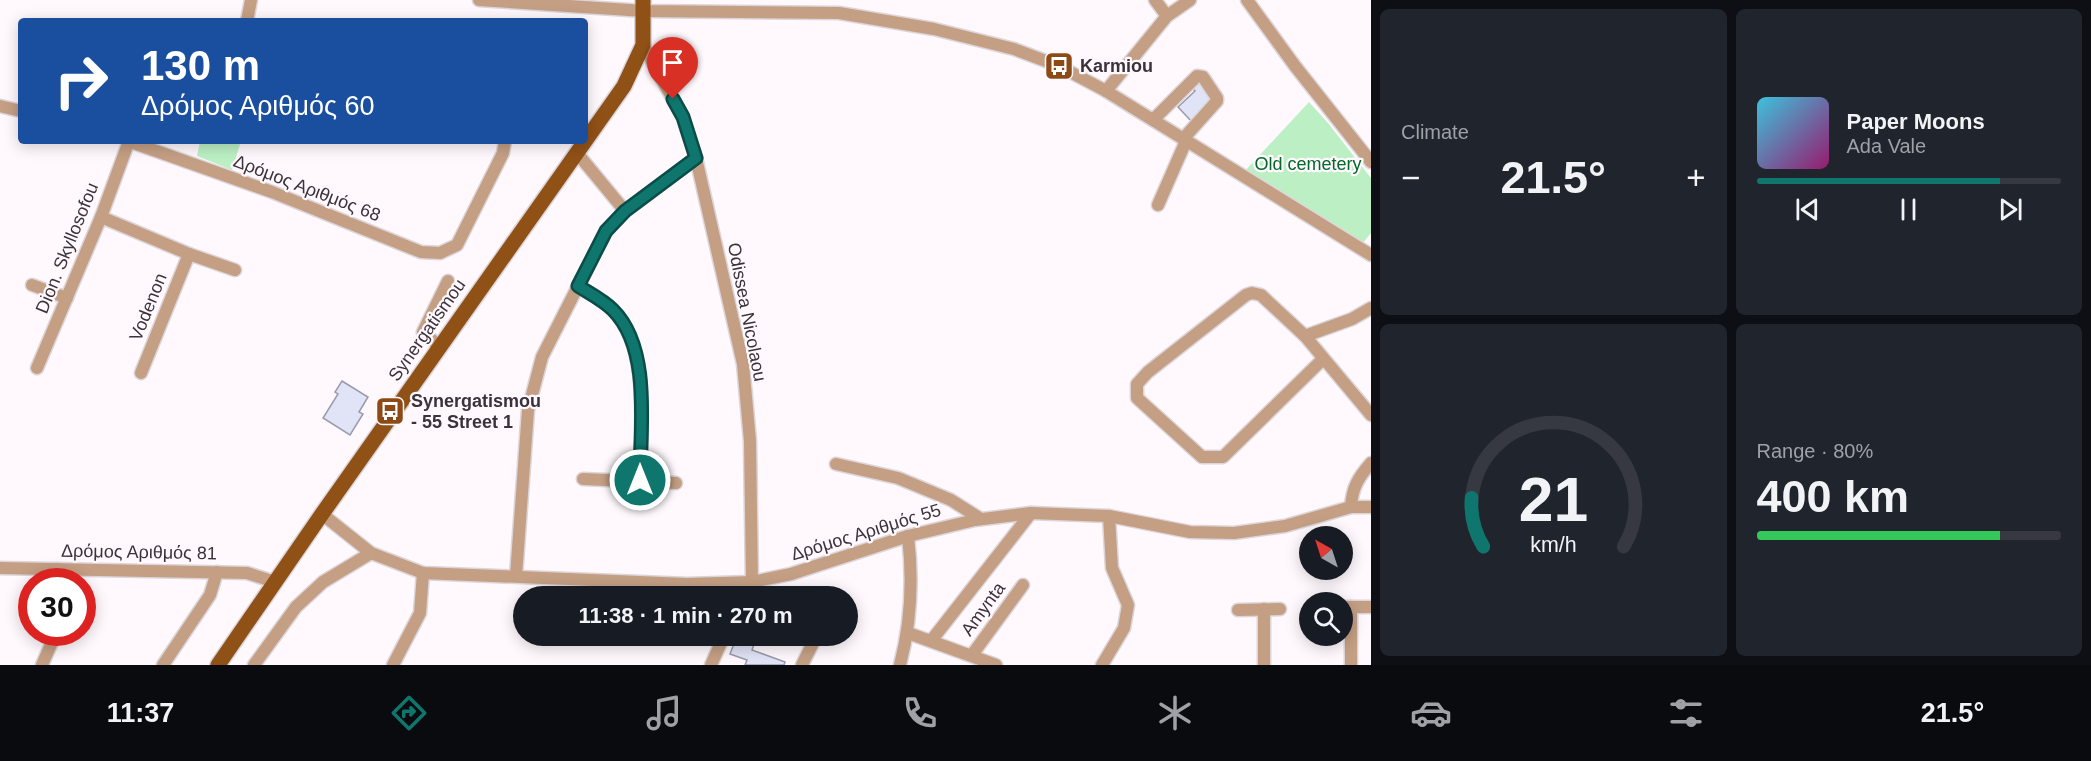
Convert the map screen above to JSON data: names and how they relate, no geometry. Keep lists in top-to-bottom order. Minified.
{"streets":{"main road":["Synergatismou"],"street":["Δρόμος Αριθμός 68","Dion. Skyllosofou","Vodenon","Odissea Nicolaou","Δρόμος Αριθμός 55","Δρόμος Αριθμός 81","Amynta"]},"crossings":[["Odissea Nicolaou","Synergatismou"],["Odissea Nicolaou","Δρόμος Αριθμός 55"],["Synergatismou","Δρόμος Αριθμός 55"],["Synergatismou","Δρόμος Αριθμός 81"]],"parks":["Old cemetery"],"places":{"bus stop":["Karmiou","Synergatismou - 55 Street 1"]},"north":"top left","page":{"tile":["Climate",["Range · 80%","400 km"]],"turn":["130 m","Δρόμος Αριθμός 60"],"song":["Paper Moons","Ada Vale"],"heat":["−","21.5°","+"],"limit":"30","trip":"11:38 · 1 min · 270 m","tabs":["11:37","21.5°"],"gauge":["21","km/h"]}}
